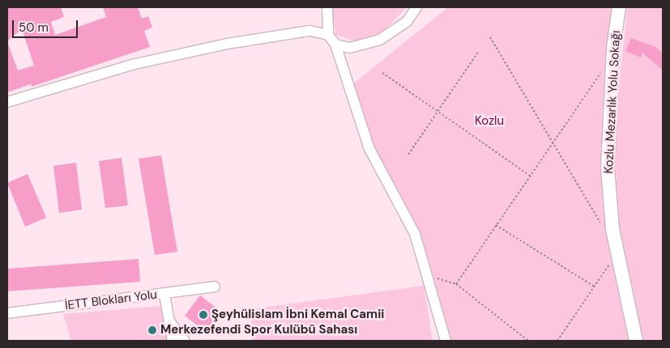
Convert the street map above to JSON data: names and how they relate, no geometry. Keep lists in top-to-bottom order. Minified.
{"streets":{"street":["Kozlu Mezarlık Yolu Sokağı","İETT Blokları Yolu"]},"parks":["Kozlu"],"places":["Şeyhülislam İbni Kemal Camii","Merkezefendi Spor Kulübü Sahası"],"scale_bar":"50 m"}
